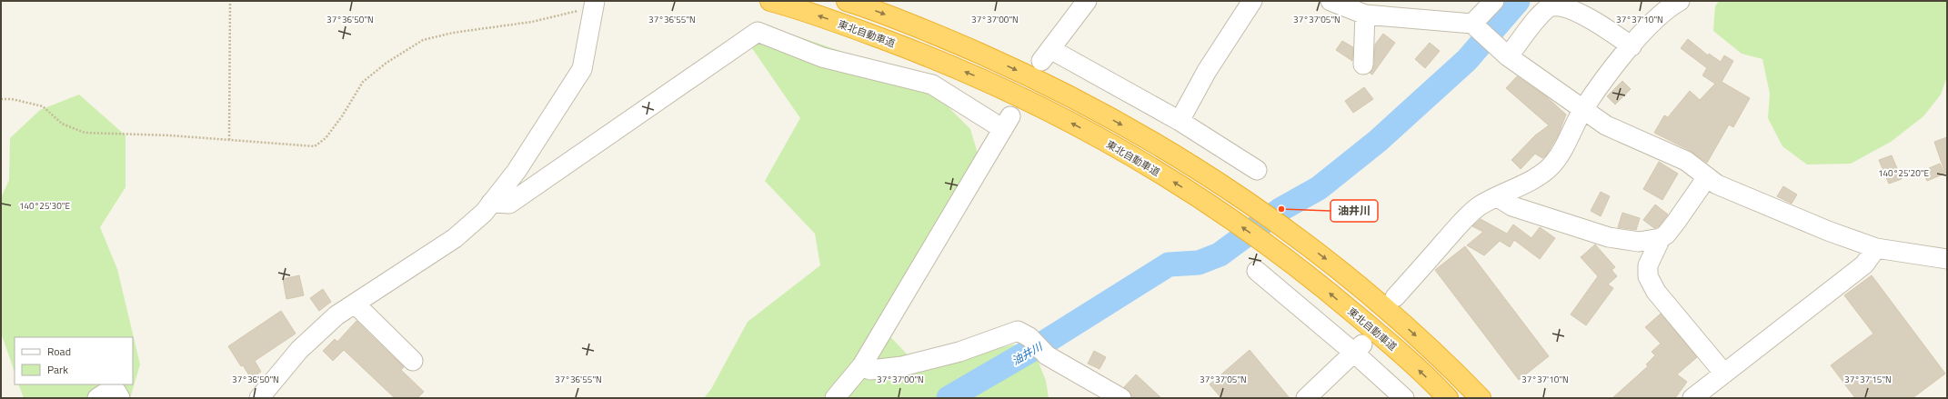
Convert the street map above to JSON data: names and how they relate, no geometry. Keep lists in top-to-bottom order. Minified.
{"streets":{"highway":["東北自動車道"]},"water":["油井川"],"places":["油井川"],"legend":["Road","Park"],"coordinates":["37°36'50\"N","37°36'55\"N","37°37'00\"N","37°37'05\"N","37°37'10\"N","140°25'20\"E","140°25'30\"E","37°37'15\"N"]}
